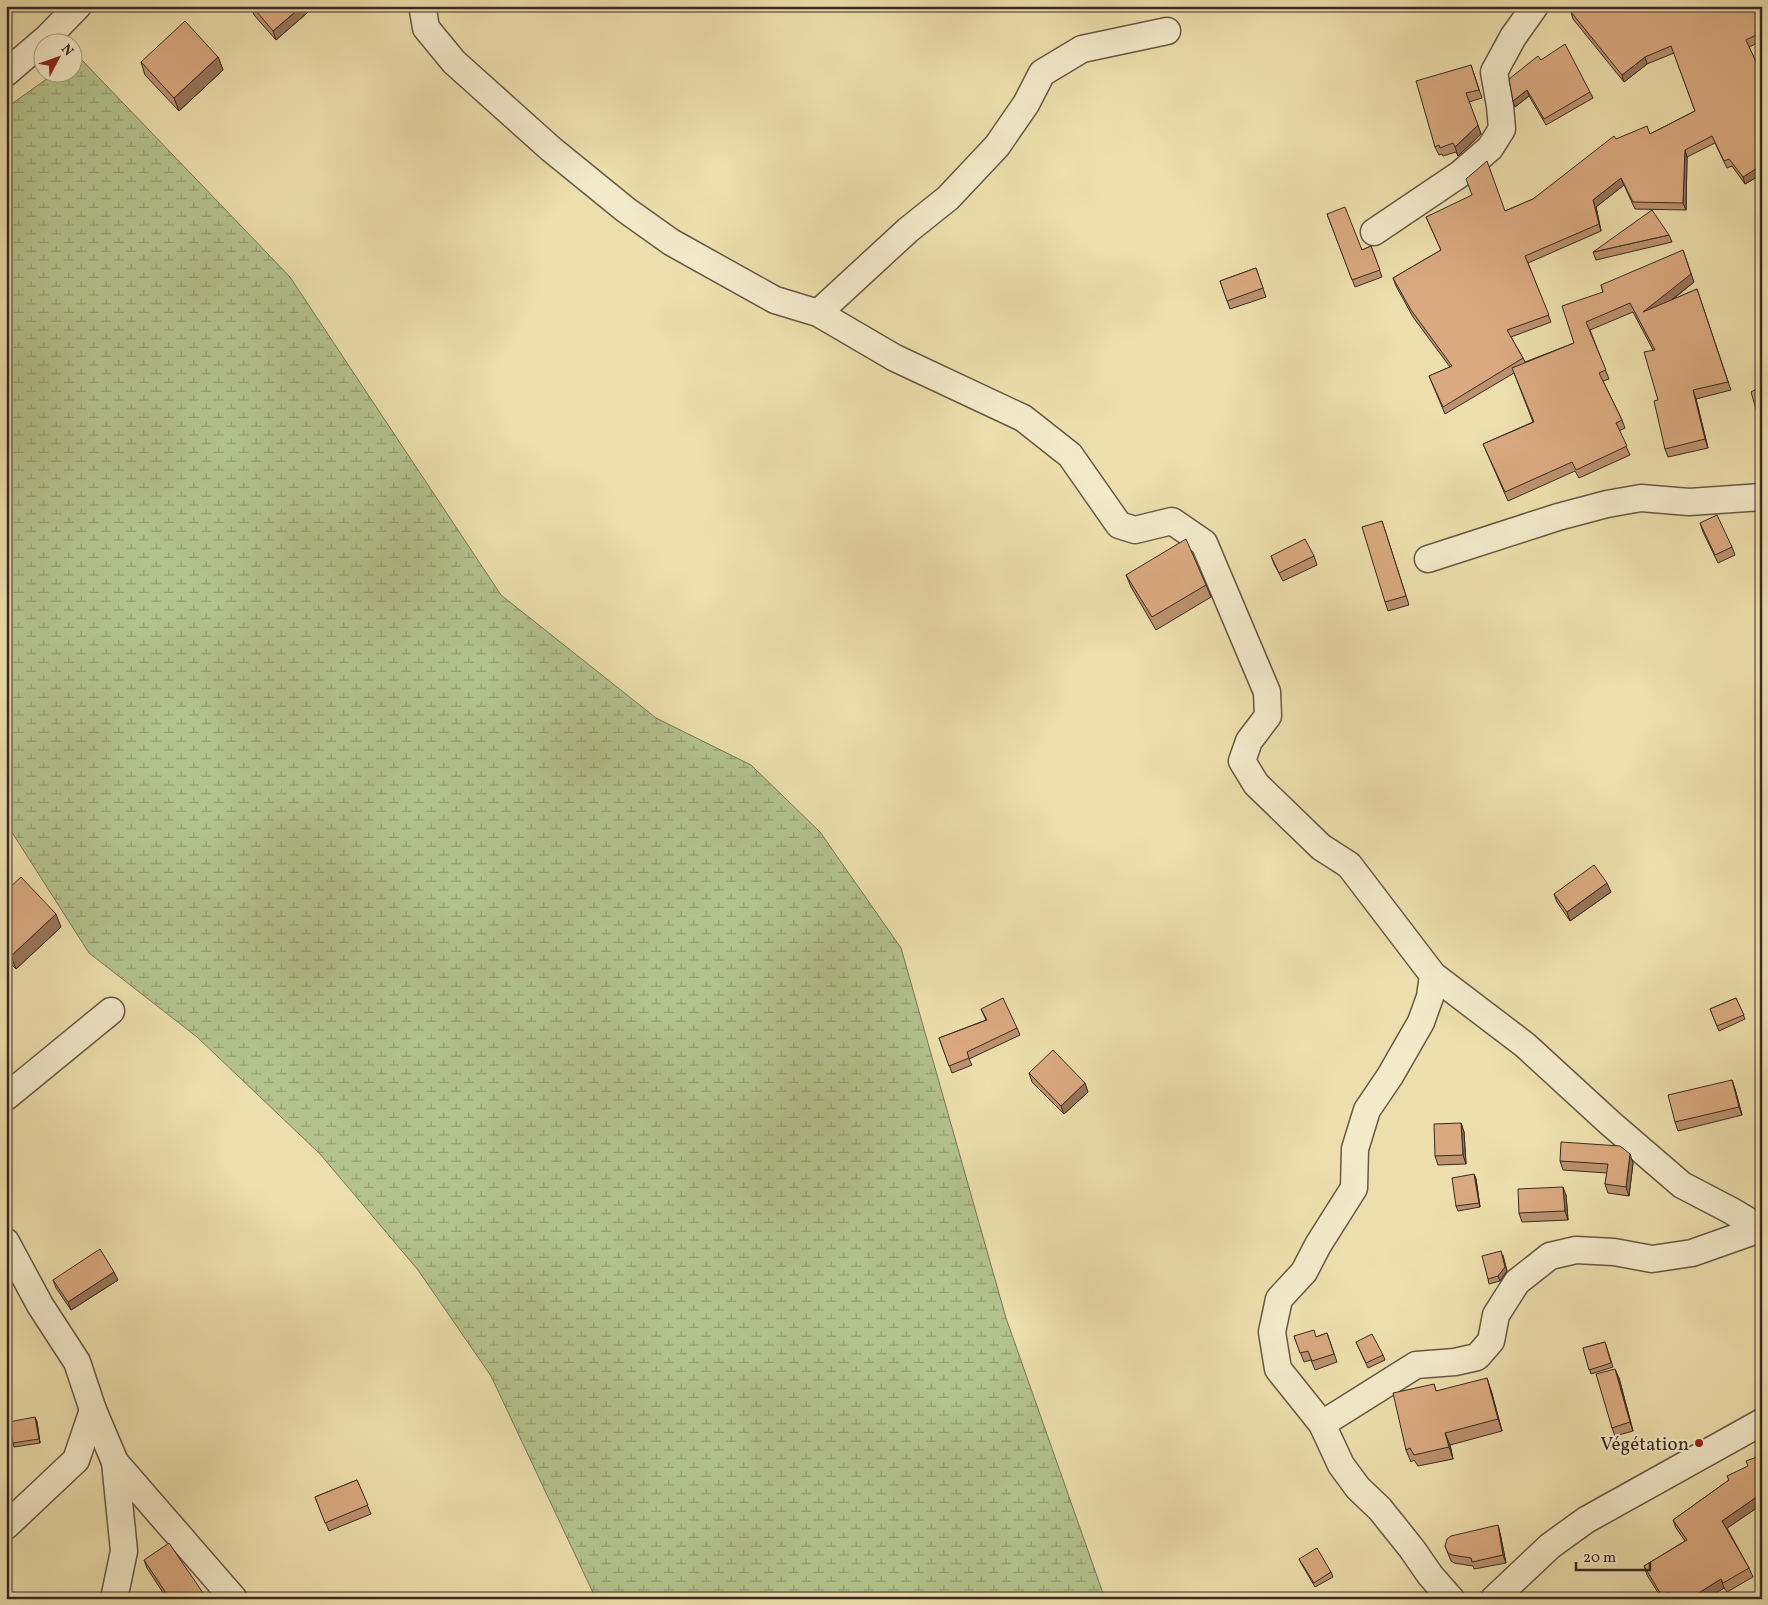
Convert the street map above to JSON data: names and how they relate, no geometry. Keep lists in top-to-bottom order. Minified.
{"places":["Végétation"],"scale_bar":"20 m","north":"top right"}
